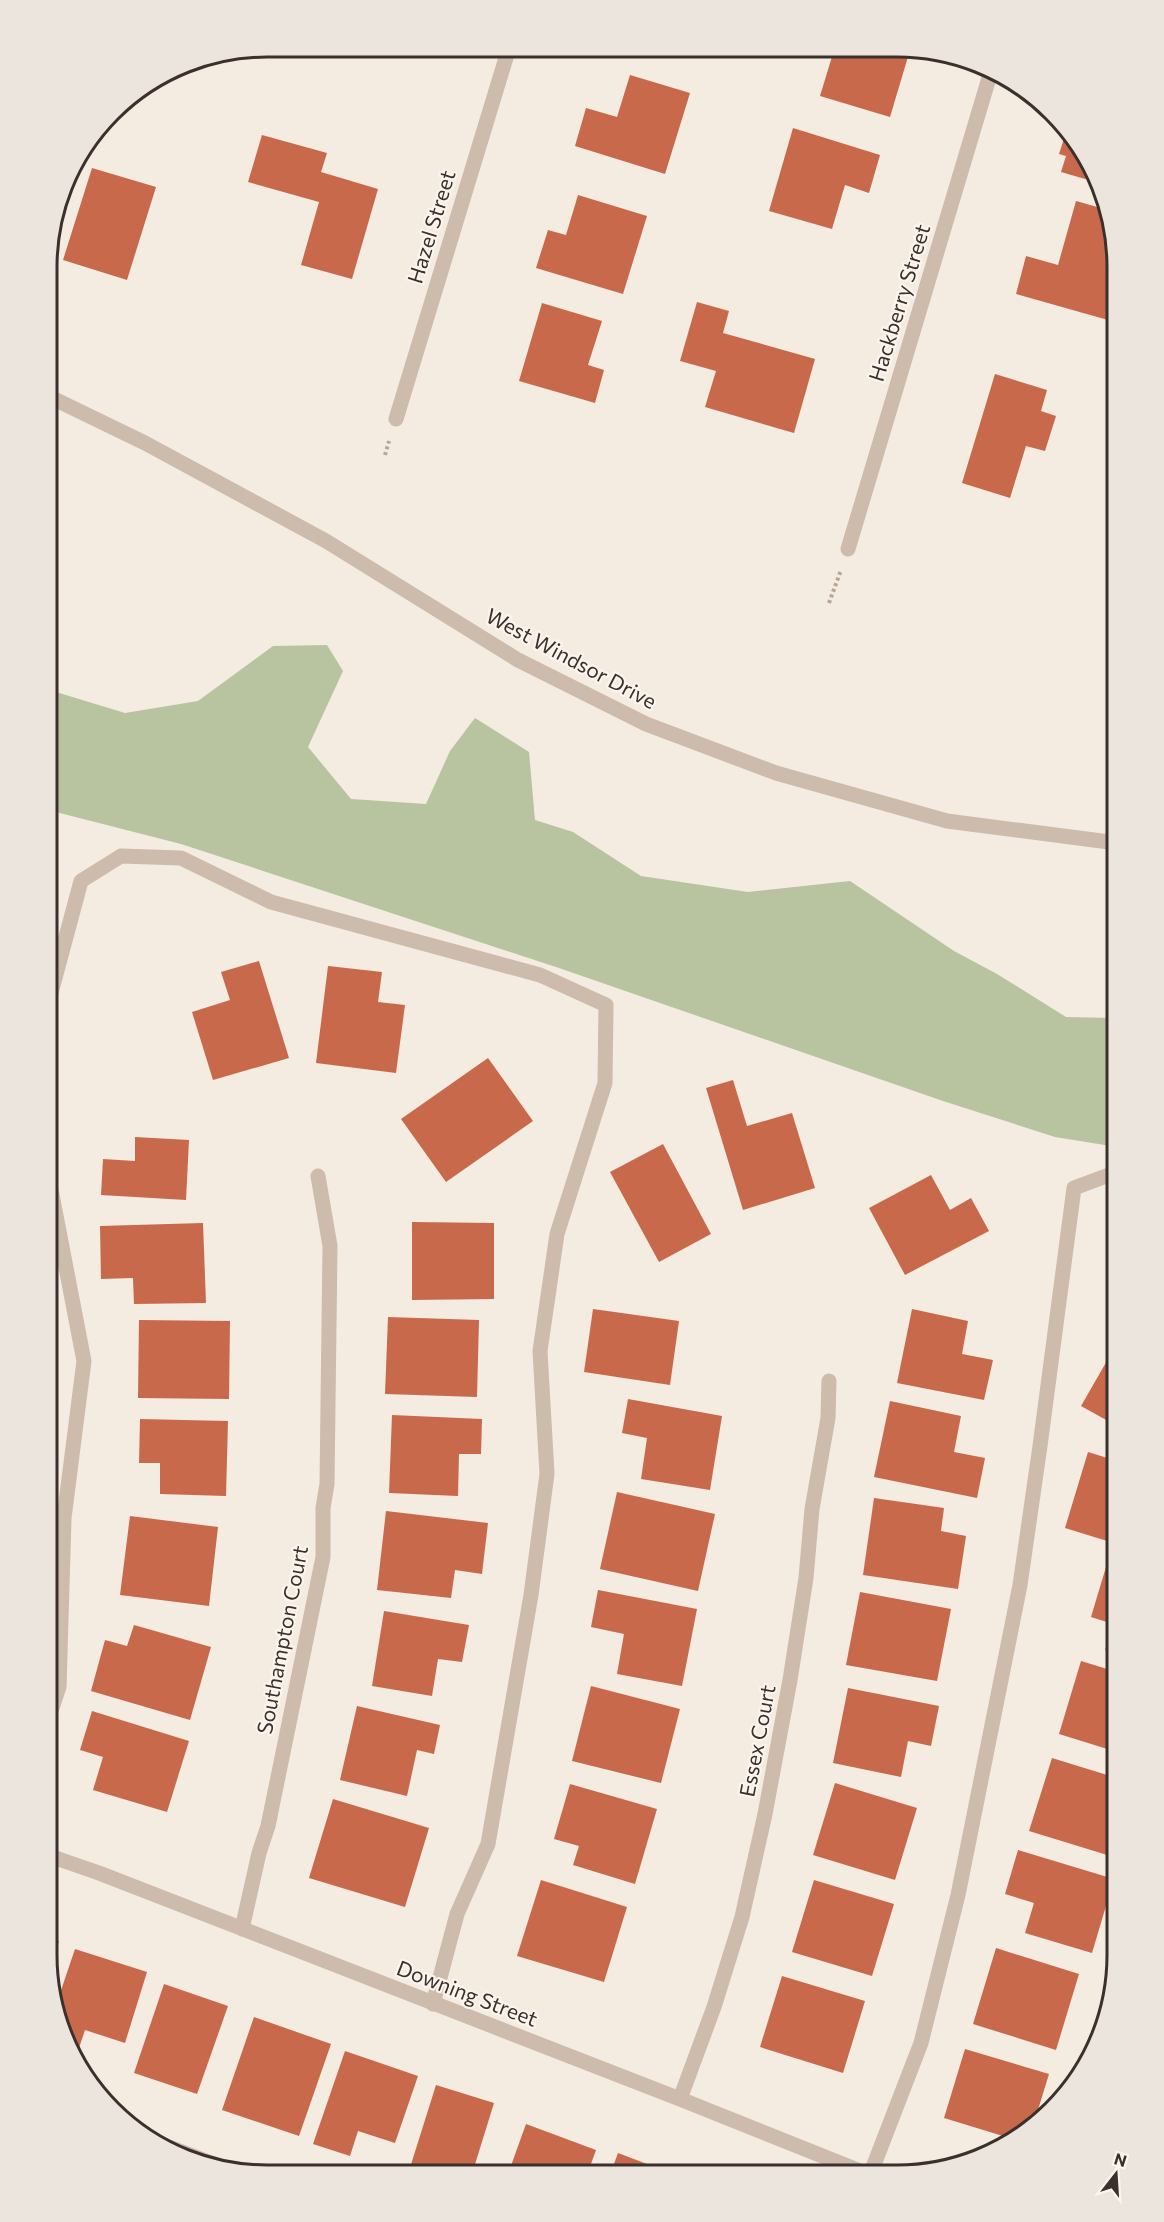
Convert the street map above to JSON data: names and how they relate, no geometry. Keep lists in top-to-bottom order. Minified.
{"streets":{"street":["Hazel Street","Hackberry Street","West Windsor Drive","Southampton Court","Essex Court","Downing Street"]},"crossings":[["Southampton Court","Downing Street"],["Essex Court","Downing Street"]],"north":"top"}
